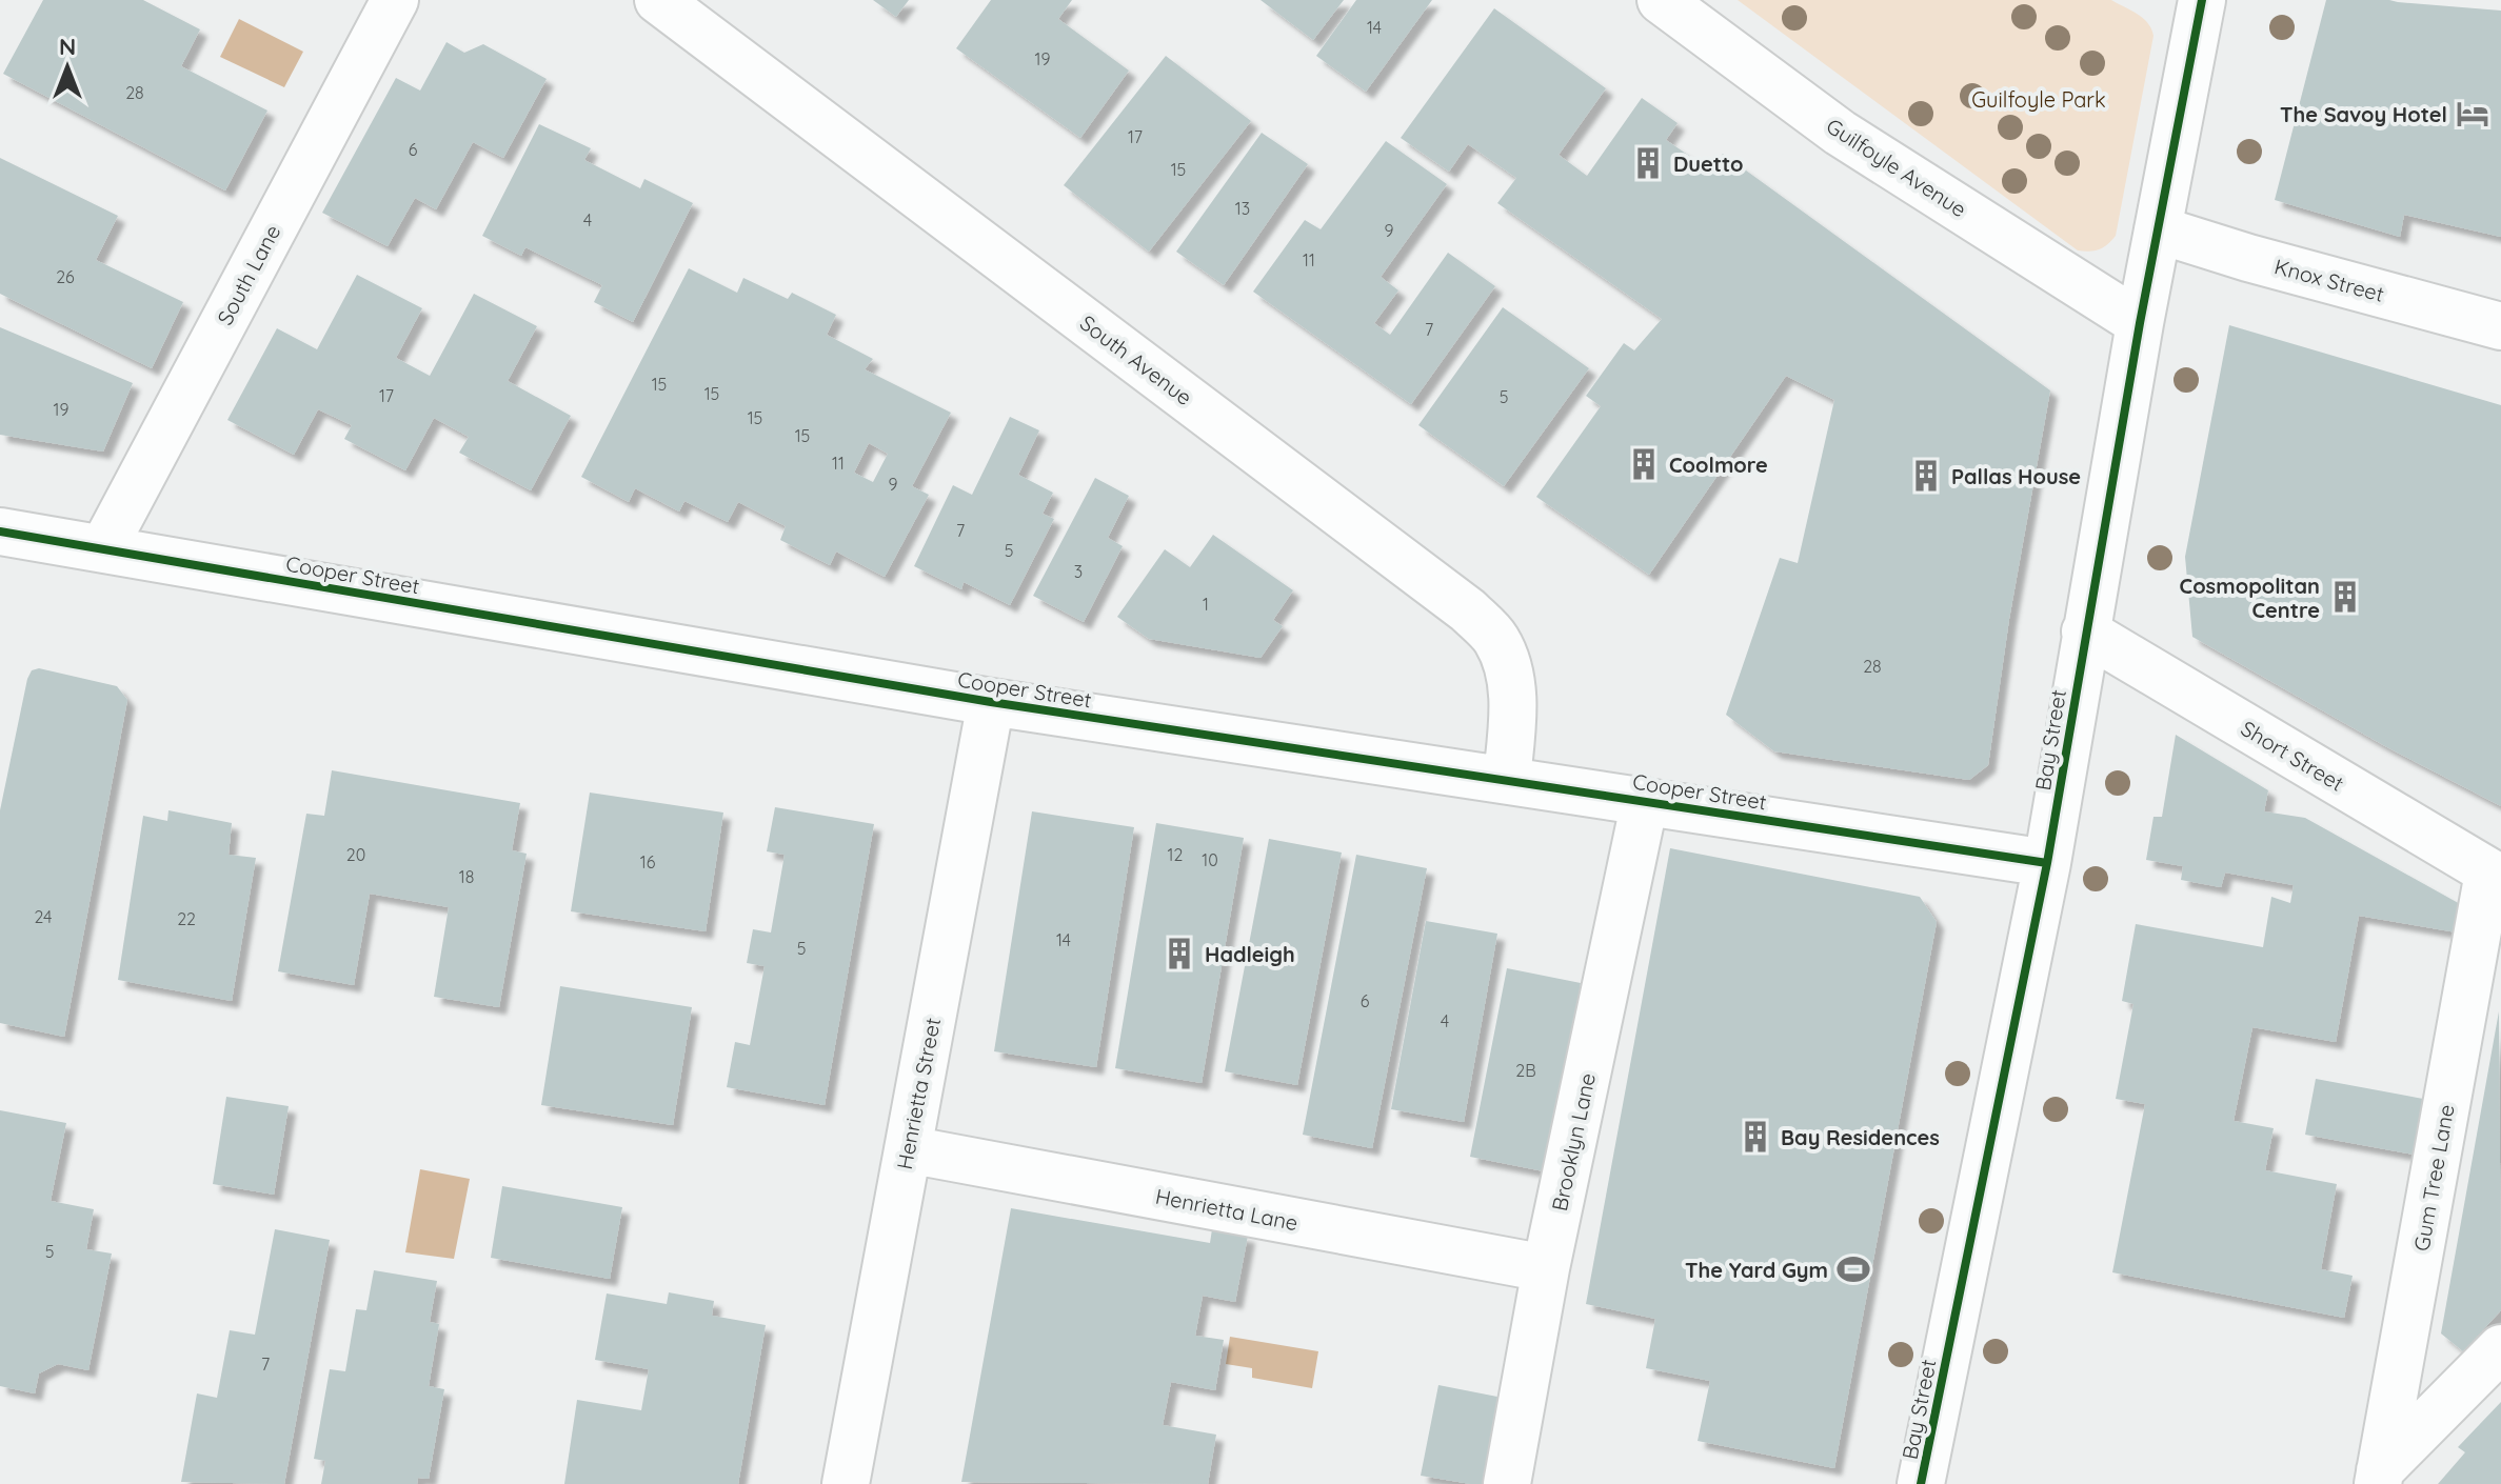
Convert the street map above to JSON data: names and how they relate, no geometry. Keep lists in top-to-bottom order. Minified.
{"streets":{"street":["Guilfoyle Avenue","South Lane","Knox Street","South Avenue","Cooper Street","Bay Street","Short Street","Henrietta Street","Brooklyn Lane","Gum Tree Lane","Henrietta Lane"]},"crossings":[["Guilfoyle Avenue","Bay Street"],["South Lane","Cooper Street"],["Knox Street","Bay Street"],["South Avenue","Cooper Street"],["Cooper Street","Bay Street"],["Cooper Street","Henrietta Street"],["Cooper Street","Brooklyn Lane"],["Bay Street","Short Street"],["Short Street","Gum Tree Lane"],["Henrietta Street","Henrietta Lane"],["Brooklyn Lane","Henrietta Lane"]],"parks":["Guilfoyle Park"],"places":{"hotel":["The Savoy Hotel"],"building":["Duetto","Coolmore","Pallas House","Cosmopolitan Centre","Hadleigh","Bay Residences"],"sports":["The Yard Gym"]},"house_numbers":["14","19","28","17","6","15","13","4","9","11","26","7","15","15","17","5","19","15","15","11","9","7","5","3","1","28","20","12","10","16","18","24","22","14","5","6","4","2B","5","7"],"north":"top"}
